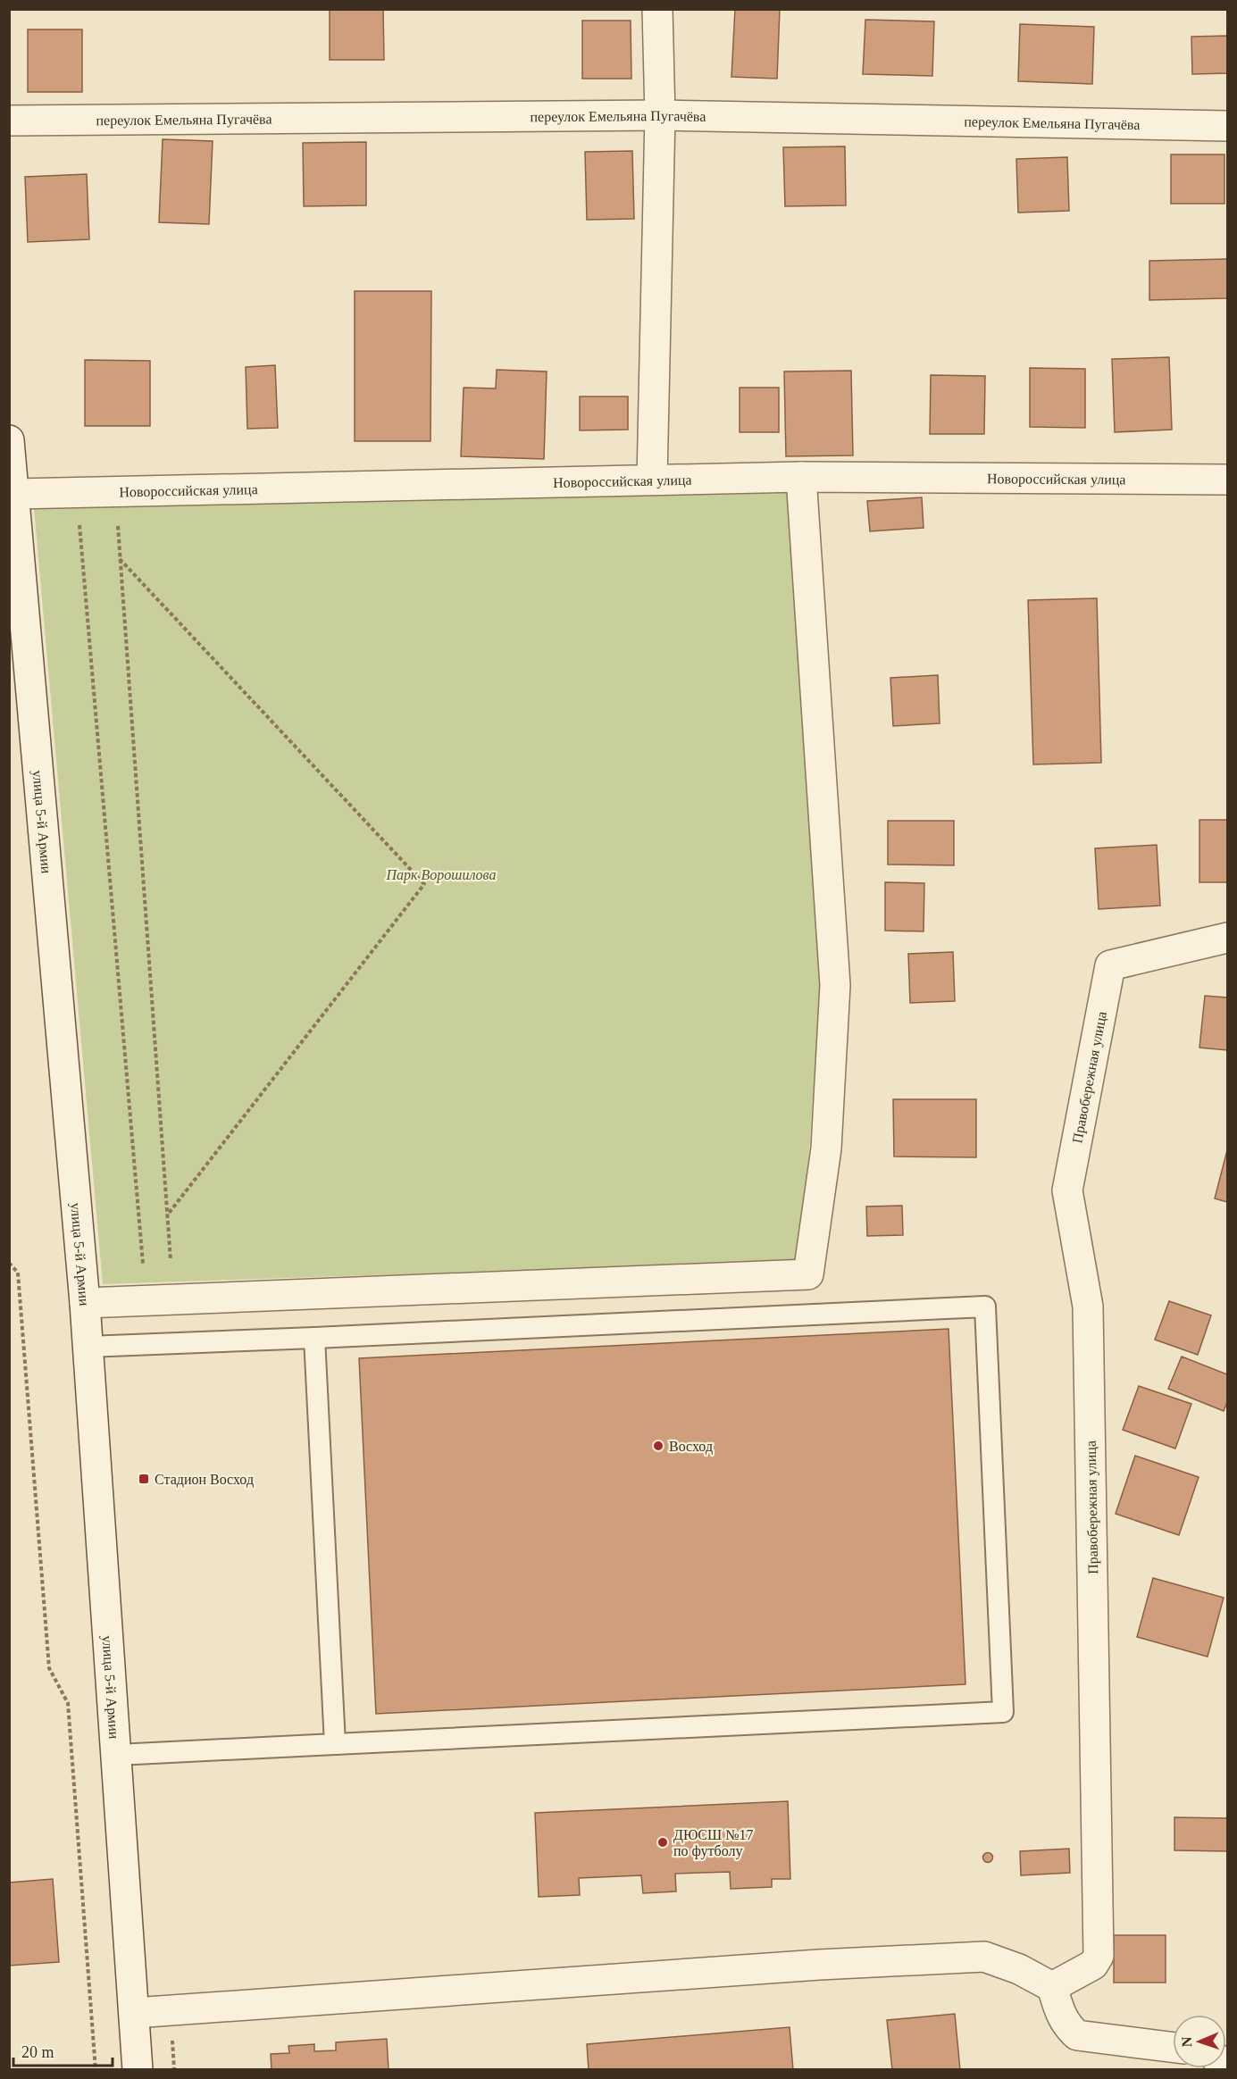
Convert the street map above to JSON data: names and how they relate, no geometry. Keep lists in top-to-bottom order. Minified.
{"streets":{"street":["переулок Емельяна Пугачёва","Новороссийская улица","улица 5-й Армии","Правобережная улица"]},"crossings":[["Новороссийская улица","улица 5-й Армии"]],"parks":["Парк Ворошилова"],"places":{"other":["Восход","ДЮСШ №17 по футболу"],"transit":["Стадион Восход"]},"scale_bar":"20 m","north":"left"}
